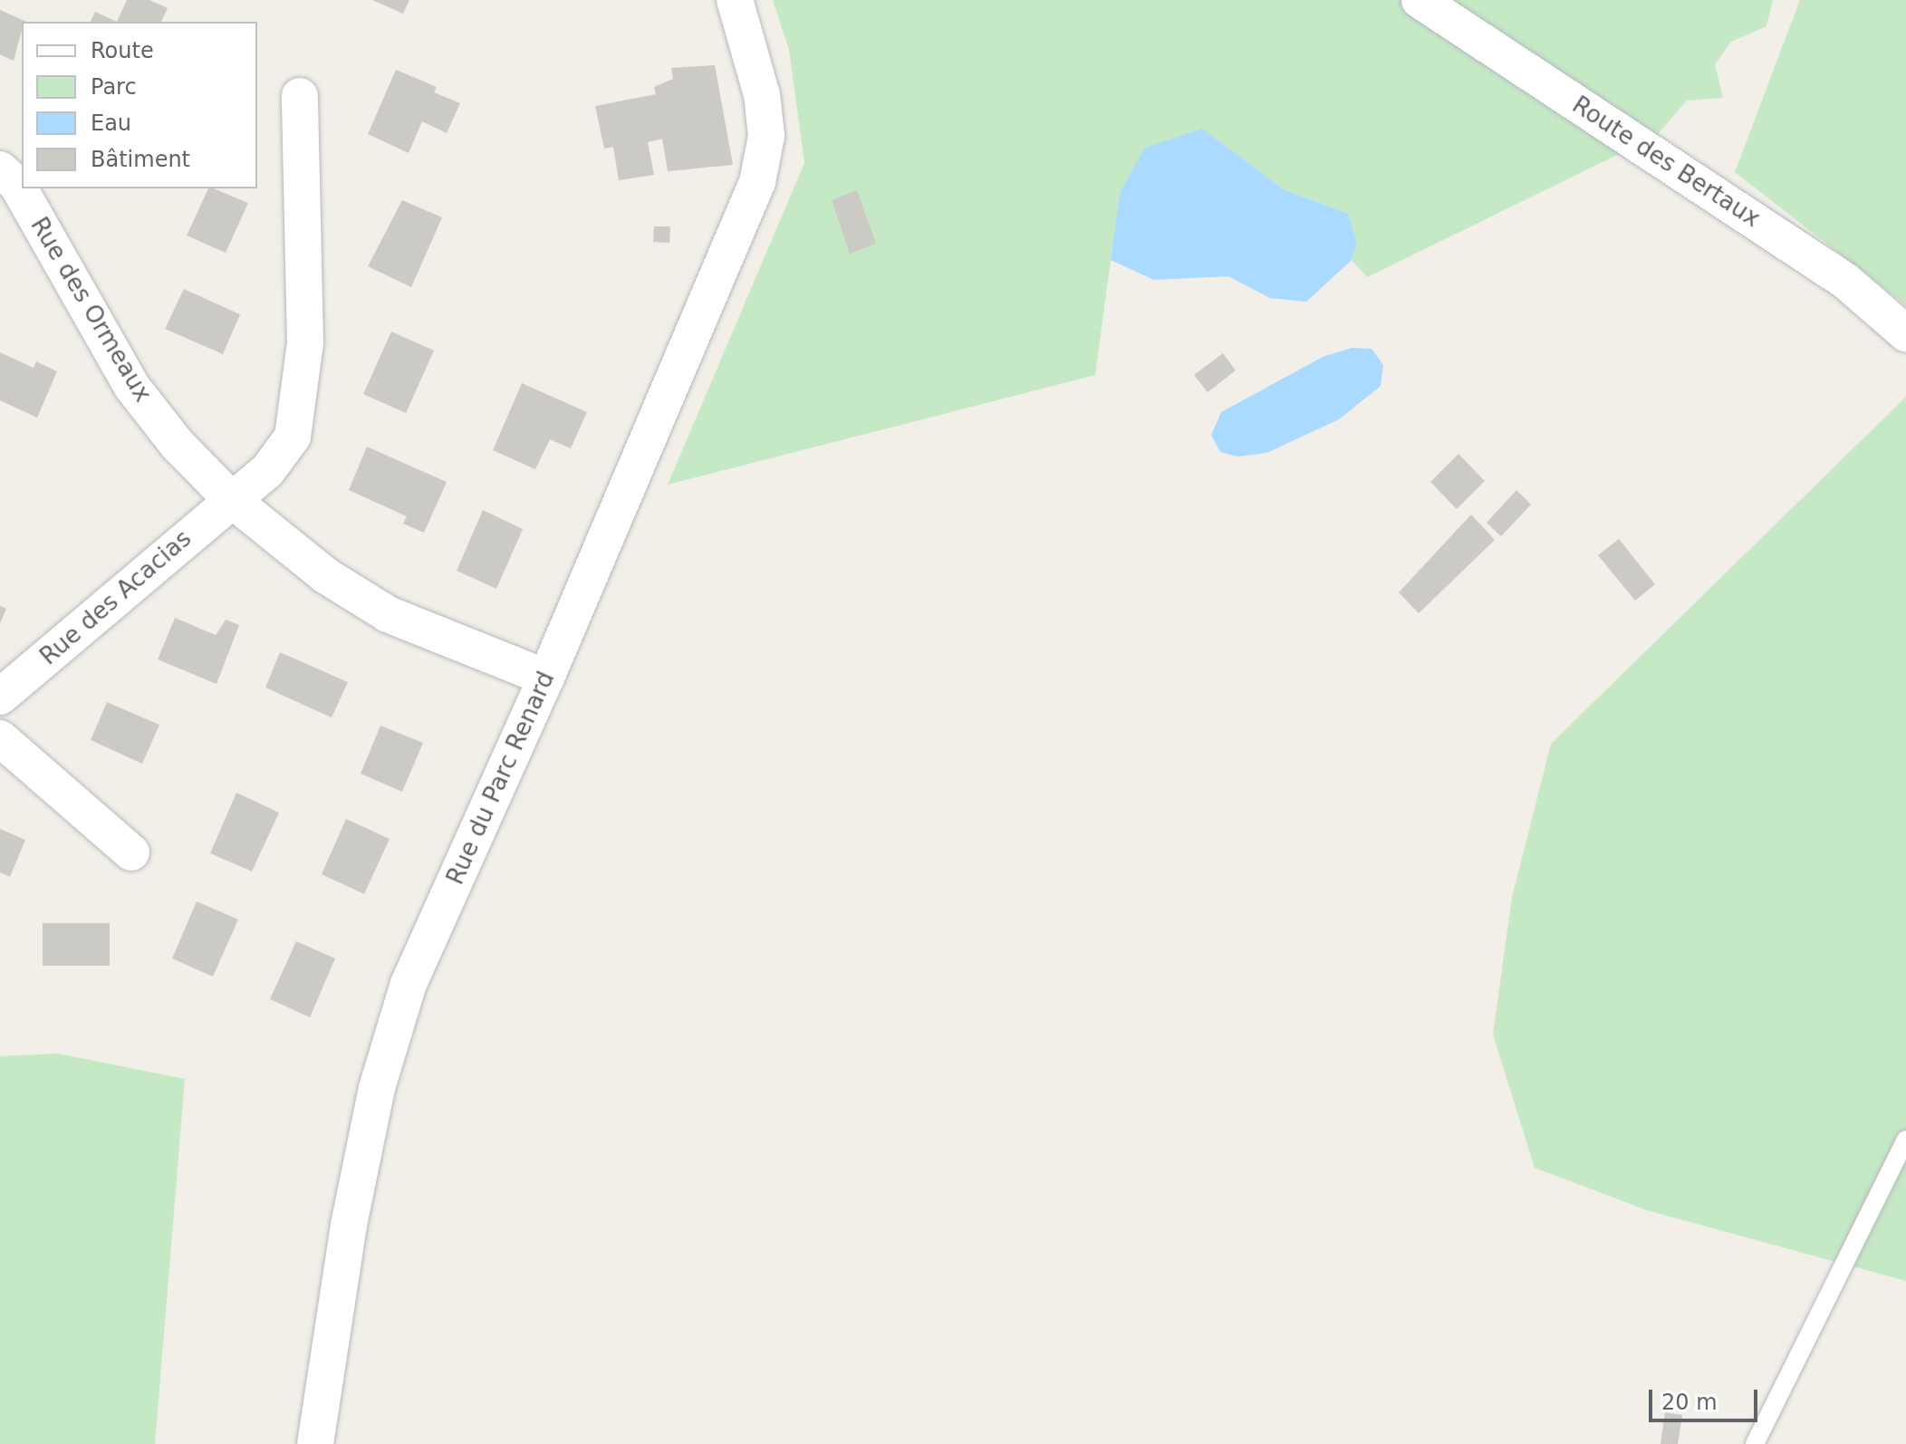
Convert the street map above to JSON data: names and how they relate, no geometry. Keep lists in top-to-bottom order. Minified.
{"streets":{"street":["Route des Bertaux","Rue des Ormeaux","Rue des Acacias","Rue du Parc Renard"]},"crossings":[["Rue des Ormeaux","Rue des Acacias"],["Rue des Ormeaux","Rue du Parc Renard"]],"legend":["Route","Parc","Eau","Bâtiment"],"scale_bar":"20 m"}
